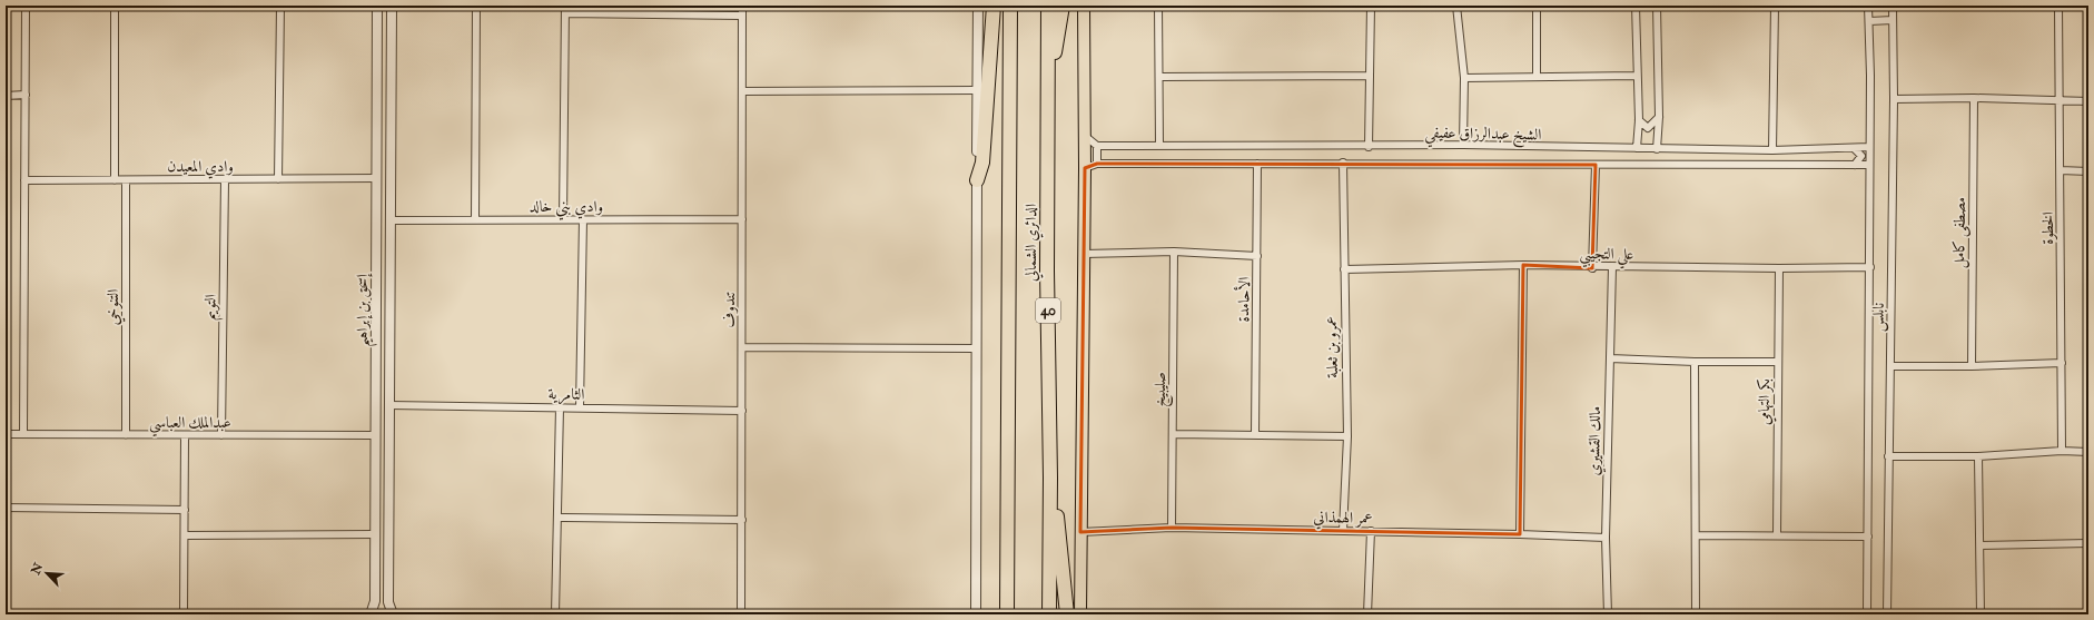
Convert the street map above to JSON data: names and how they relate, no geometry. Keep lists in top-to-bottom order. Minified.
{"streets":{"highway":["الدائري الشمالي","40"],"street":["الشيخ عبدالرزاق عفيفي","وادي المعيدن","وادي بني خالد","الخطوة","مصطفى كامل","علي التجيبي","الأحامدة","التنوخي","التويم","تندوف","إسحق بن إبراهيم","نابلس","عمرو بن ثعلبة","صليبيخ","الثامرية","بكر التهامي","عبدالملك العباسي","مالك القشيري","عمر الهمذاني"]},"crossings":[["الشيخ عبدالرزاق عفيفي","الأحامدة"],["الشيخ عبدالرزاق عفيفي","نابلس"],["الشيخ عبدالرزاق عفيفي","عمرو بن ثعلبة"],["وادي المعيدن","التنوخي"],["وادي المعيدن","التويم"],["وادي المعيدن","إسحق بن إبراهيم"],["وادي بني خالد","تندوف"],["وادي بني خالد","إسحق بن إبراهيم"],["علي التجيبي","نابلس"],["علي التجيبي","عمرو بن ثعلبة"],["علي التجيبي","بكر التهامي"],["علي التجيبي","مالك القشيري"],["التنوخي","عبدالملك العباسي"],["التويم","عبدالملك العباسي"],["تندوف","الثامرية"],["إسحق بن إبراهيم","الثامرية"],["إسحق بن إبراهيم","عبدالملك العباسي"],["عمرو بن ثعلبة","عمر الهمذاني"],["صليبيخ","عمر الهمذاني"],["مالك القشيري","عمر الهمذاني"]],"north":"top left"}
